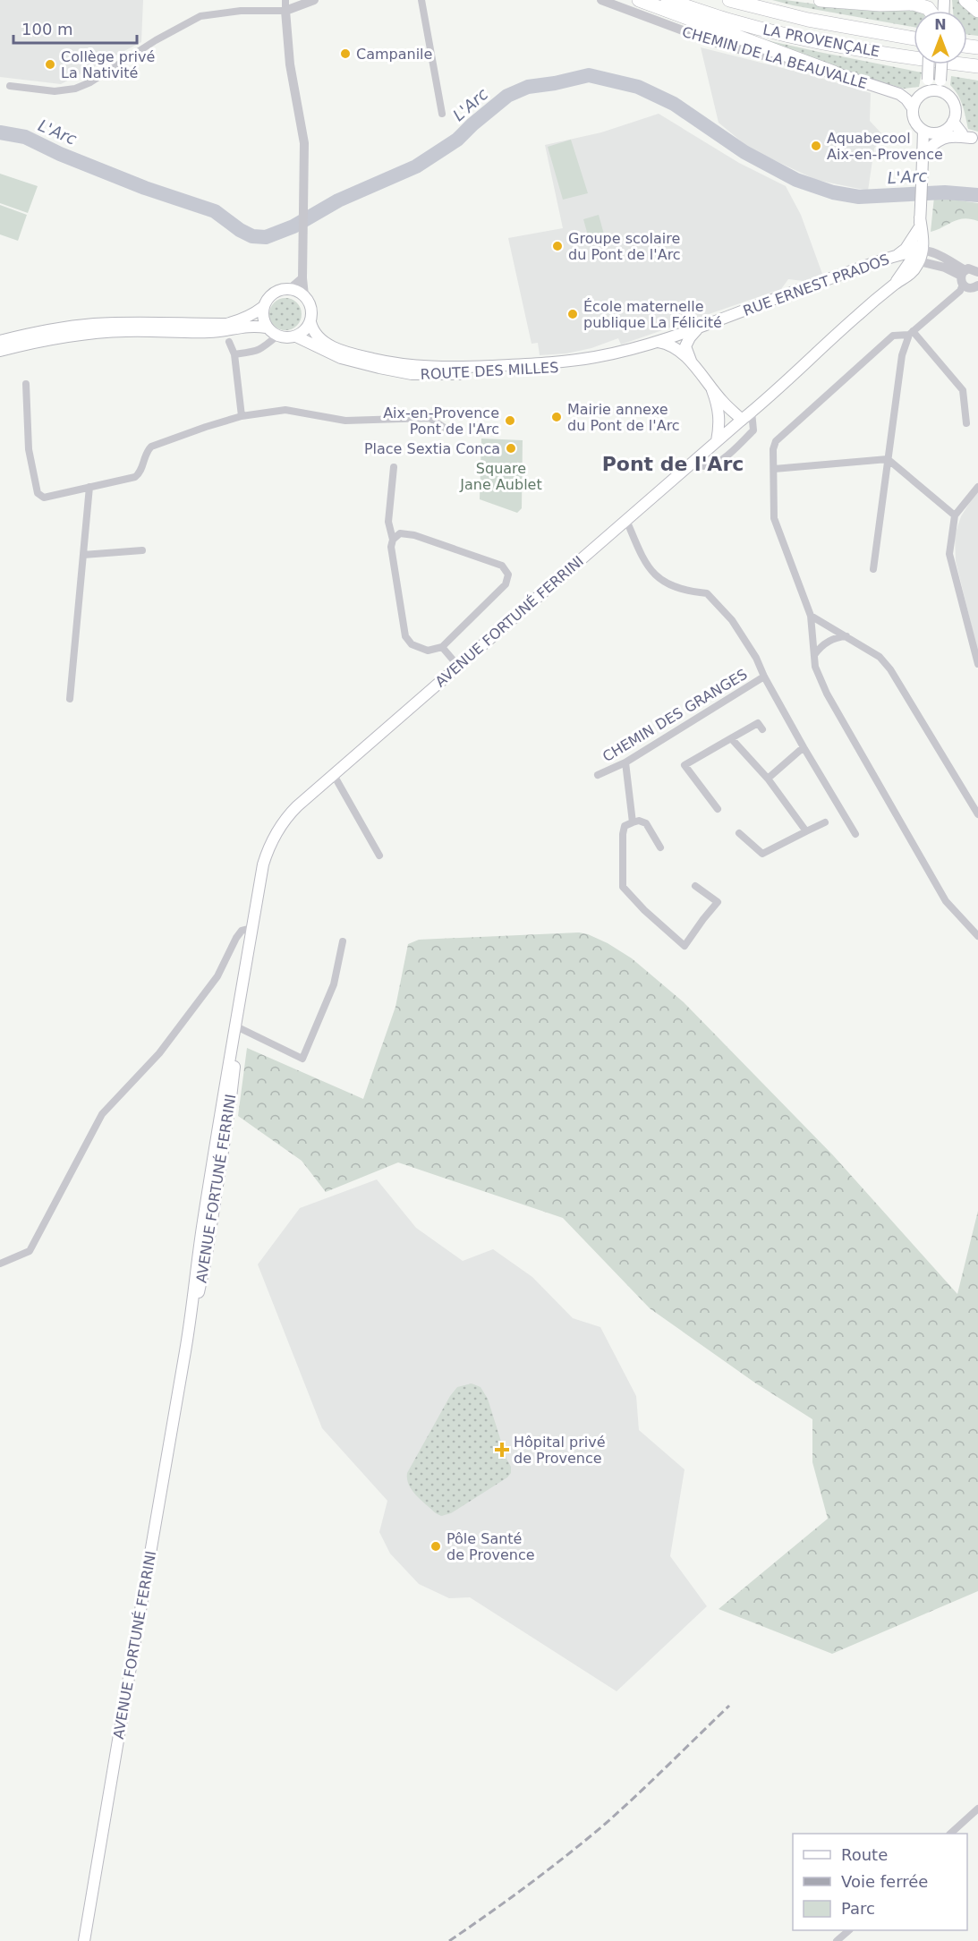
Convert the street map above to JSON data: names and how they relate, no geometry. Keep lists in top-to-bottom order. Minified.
{"streets":{"highway":["LA PROVENÇALE"],"main road":["CHEMIN DE LA BEAUVALLE","RUE ERNEST PRADOS","ROUTE DES MILLES","AVENUE FORTUNÉ FERRINI"],"street":["CHEMIN DES GRANGES"]},"crossings":[["RUE ERNEST PRADOS","ROUTE DES MILLES"],["RUE ERNEST PRADOS","AVENUE FORTUNÉ FERRINI"],["AVENUE FORTUNÉ FERRINI","CHEMIN DES GRANGES"]],"districts":["Pont de l'Arc"],"water":["L'Arc"],"parks":["Square Jane Aublet"],"places":{"other":["Campanile","Collège privé La Nativité","Aquabecool Aix-en-Provence","Groupe scolaire du Pont de l'Arc","École maternelle publique La Félicité","Mairie annexe du Pont de l'Arc","Aix-en-Provence Pont de l'Arc","Place Sextia Conca","Pôle Santé de Provence"],"health":["Hôpital privé de Provence"]},"legend":["Route","Voie ferrée","Parc"],"scale_bar":"100 m","north":"top"}
